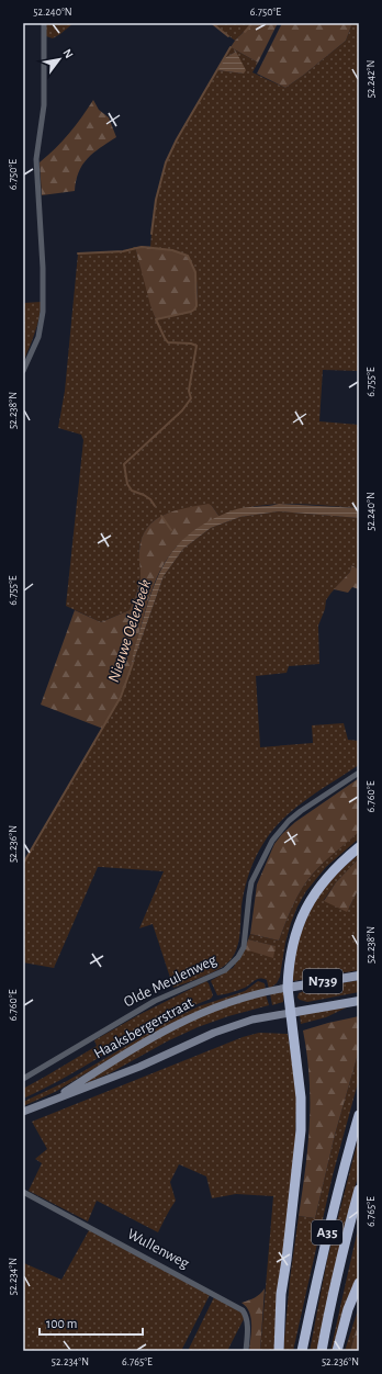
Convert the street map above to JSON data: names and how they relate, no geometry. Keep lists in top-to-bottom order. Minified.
{"streets":{"highway":["A35"],"main road":["N739","Haaksbergerstraat"],"street":["Olde Meulenweg","Wullenweg"]},"crossings":[["Haaksbergerstraat","A35"]],"water":["Nieuwe Oelerbeek"],"scale_bar":"100 m","north":"top right","coordinates":["52.240°N","6.750°E","52.242°N","6.755°E","52.238°N","6.760°E","52.236°N","6.765°E","52.234°N"]}
